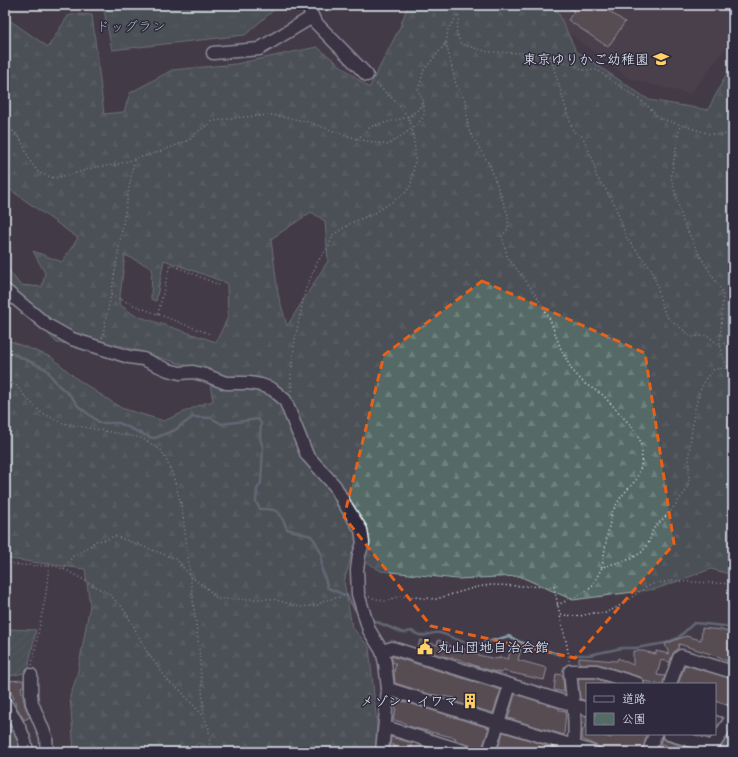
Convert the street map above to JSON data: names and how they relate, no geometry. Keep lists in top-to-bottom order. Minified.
{"parks":["ドッグラン"],"places":{"school or university":["東京ゆりかご幼稚園"],"public building":["丸山団地自治会館"],"building":["メゾン・イワマ"]},"legend":["道路","公園"]}
